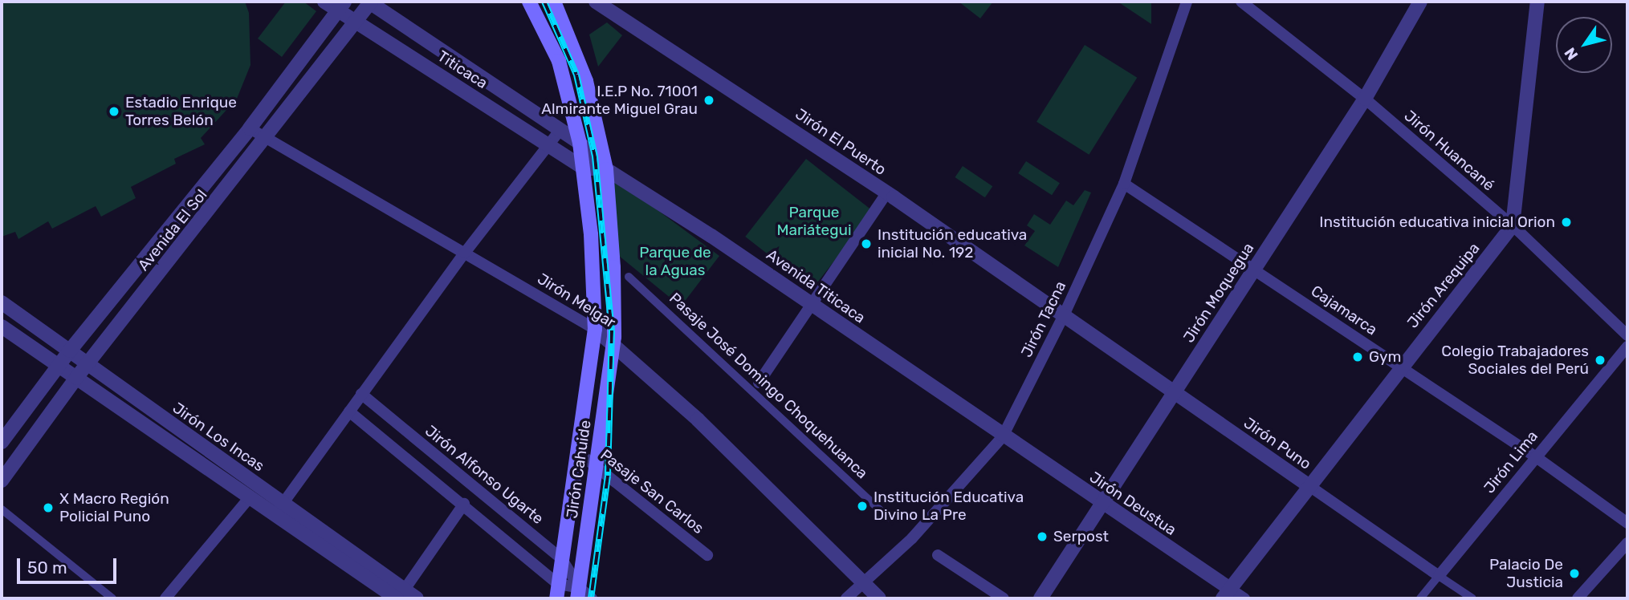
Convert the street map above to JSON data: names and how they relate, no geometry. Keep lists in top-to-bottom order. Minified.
{"streets":{"main road":["Jirón Cahuide"],"street":["Titicaca","Jirón El Puerto","Jirón Huancané","Avenida El Sol","Jirón Arequipa","Avenida Titicaca","Jirón Moquegua","Jirón Melgar","Cajamarca","Jirón Tacna","Pasaje José Domingo Choquehuanca","Jirón Los Incas","Jirón Puno","Jirón Lima","Jirón Alfonso Ugarte","Pasaje San Carlos","Jirón Deustua"]},"crossings":[["Titicaca","Avenida El Sol"],["Titicaca","Avenida Titicaca"],["Jirón El Puerto","Jirón Tacna"],["Jirón El Puerto","Jirón Puno"],["Jirón Huancané","Jirón Arequipa"],["Jirón Huancané","Jirón Moquegua"],["Avenida El Sol","Jirón Melgar"],["Avenida El Sol","Jirón Los Incas"],["Jirón Arequipa","Cajamarca"],["Jirón Arequipa","Jirón Puno"],["Jirón Arequipa","Jirón Deustua"],["Avenida Titicaca","Jirón Tacna"],["Avenida Titicaca","Jirón Cahuide"],["Avenida Titicaca","Jirón Deustua"],["Jirón Moquegua","Cajamarca"],["Jirón Moquegua","Jirón Puno"],["Jirón Moquegua","Jirón Deustua"],["Jirón Melgar","Jirón Tacna"],["Jirón Melgar","Jirón Cahuide"],["Cajamarca","Jirón Tacna"],["Cajamarca","Jirón Lima"],["Jirón Tacna","Jirón Puno"],["Jirón Tacna","Jirón Deustua"],["Jirón Puno","Jirón Lima"],["Jirón Cahuide","Jirón Alfonso Ugarte"],["Jirón Cahuide","Pasaje San Carlos"]],"parks":["Parque Mariátegui","Parque de la Aguas"],"places":["I.E.P No. 71001 Almirante Miguel Grau","Estadio Enrique Torres Belón","Institución educativa inicial Orion","Institución educativa inicial No. 192","Gym","Colegio Trabajadores Sociales del Perú","Institución Educativa Divino La Pre","X Macro Región Policial Puno","Serpost","Palacio De Justicia"],"scale_bar":"50 m","north":"bottom left"}
